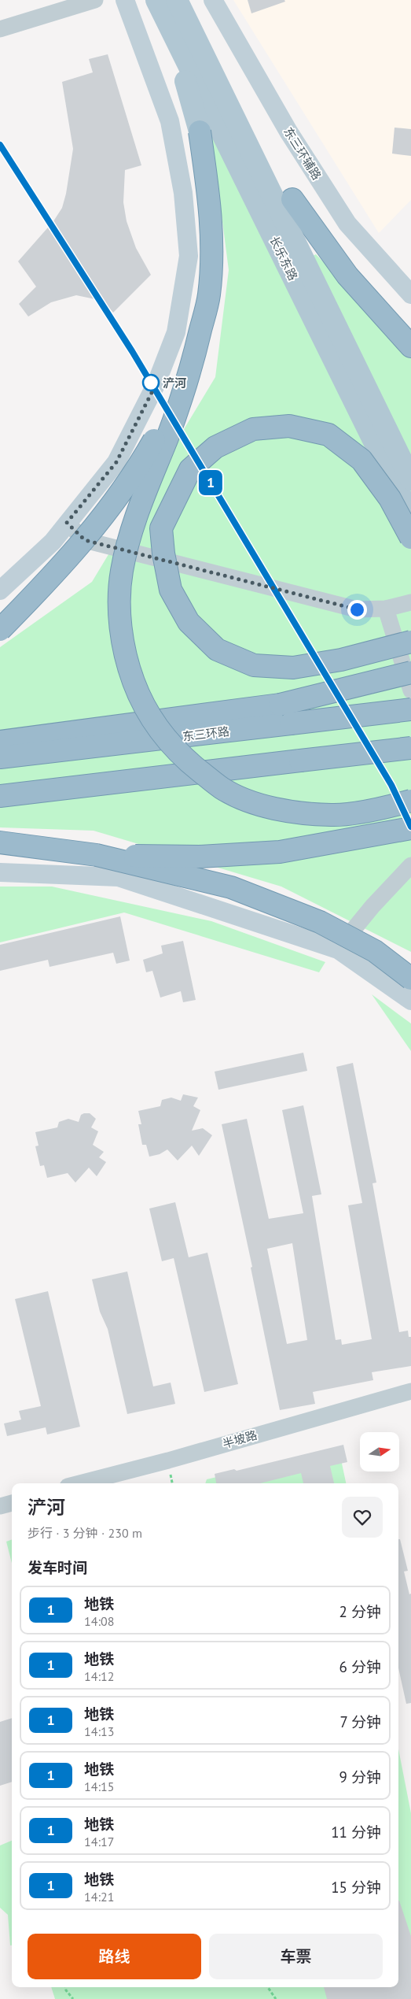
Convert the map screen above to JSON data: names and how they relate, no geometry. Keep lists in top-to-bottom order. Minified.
{"streets":{"highway":["东三环路"],"main road":["东三环辅路","长乐东路"],"street":["半坡路"]},"places":["浐河"],"lines":["metro line 1"],"north":"right","page":{"on_map":"1","heading":[["浐河","步行 · 3 分钟 · 230 m"],"发车时间"],"list":[{"mark":"1","name":"地铁","note":"14:08","value":"2 分钟"},{"mark":"1","name":"地铁","note":"14:12","value":"6 分钟"},{"mark":"1","name":"地铁","note":"14:13","value":"7 分钟"},{"mark":"1","name":"地铁","note":"14:15","value":"9 分钟"},{"mark":"1","name":"地铁","note":"14:17","value":"11 分钟"},{"mark":"1","name":"地铁","note":"14:21","value":"15 分钟"}],"buttons":["路线","车票"]}}
